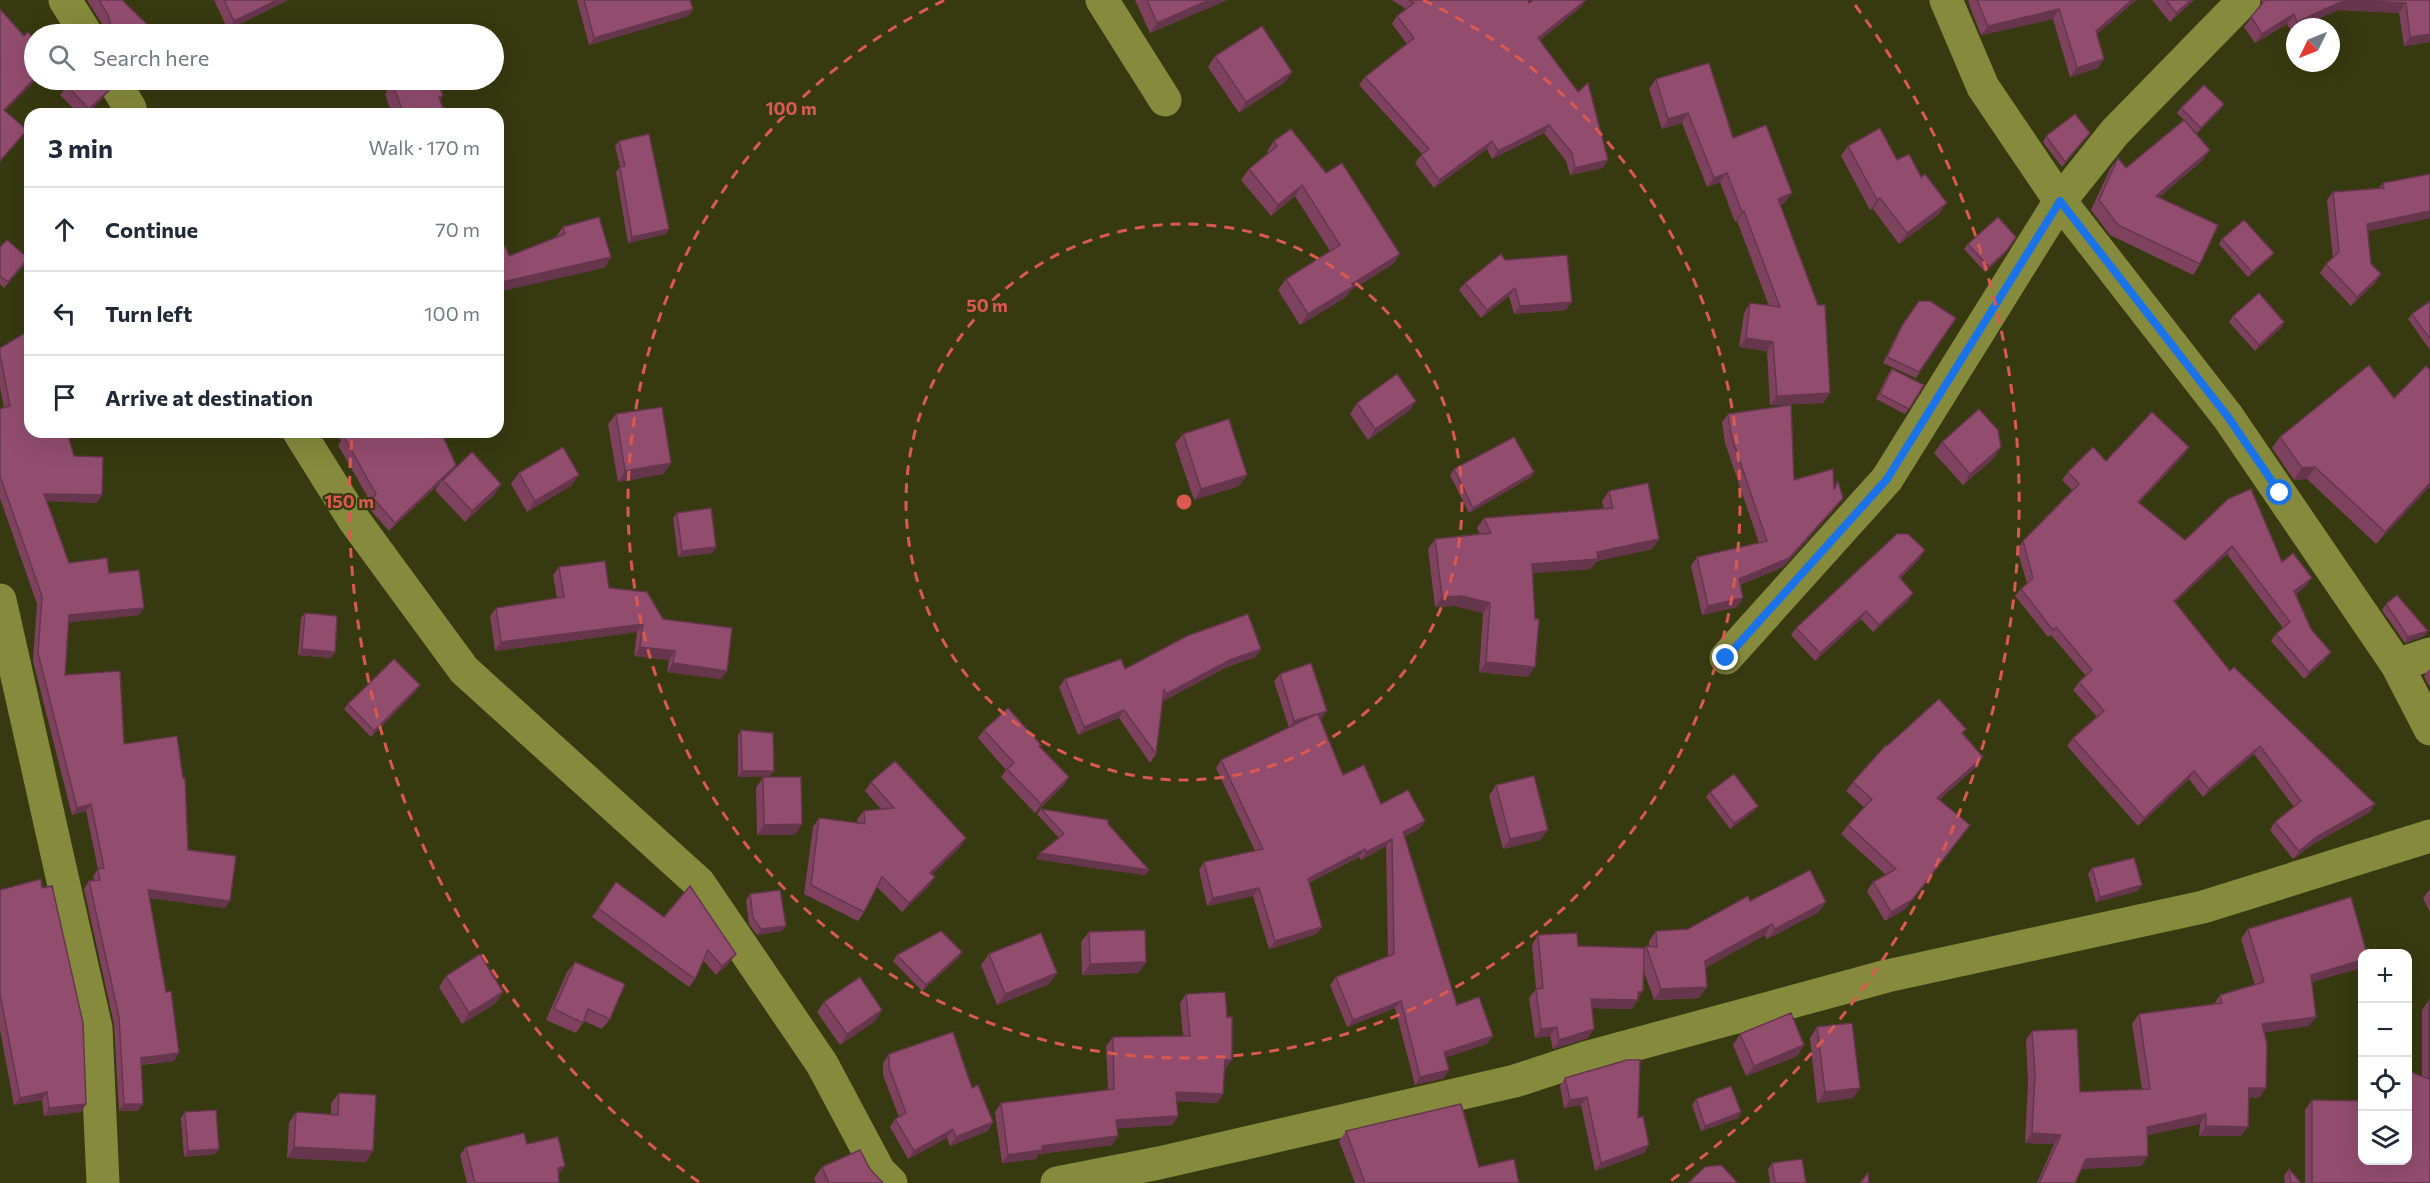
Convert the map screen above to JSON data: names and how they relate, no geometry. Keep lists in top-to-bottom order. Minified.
{"north":"bottom left","page":{"search":"Search here","heading":["3 min","Walk · 170 m"],"list":[["Continue","70 m"],["Turn left","100 m"],"Arrive at destination"],"map_buttons":["+","−"]},"rings":["100 m","50 m","150 m"]}
